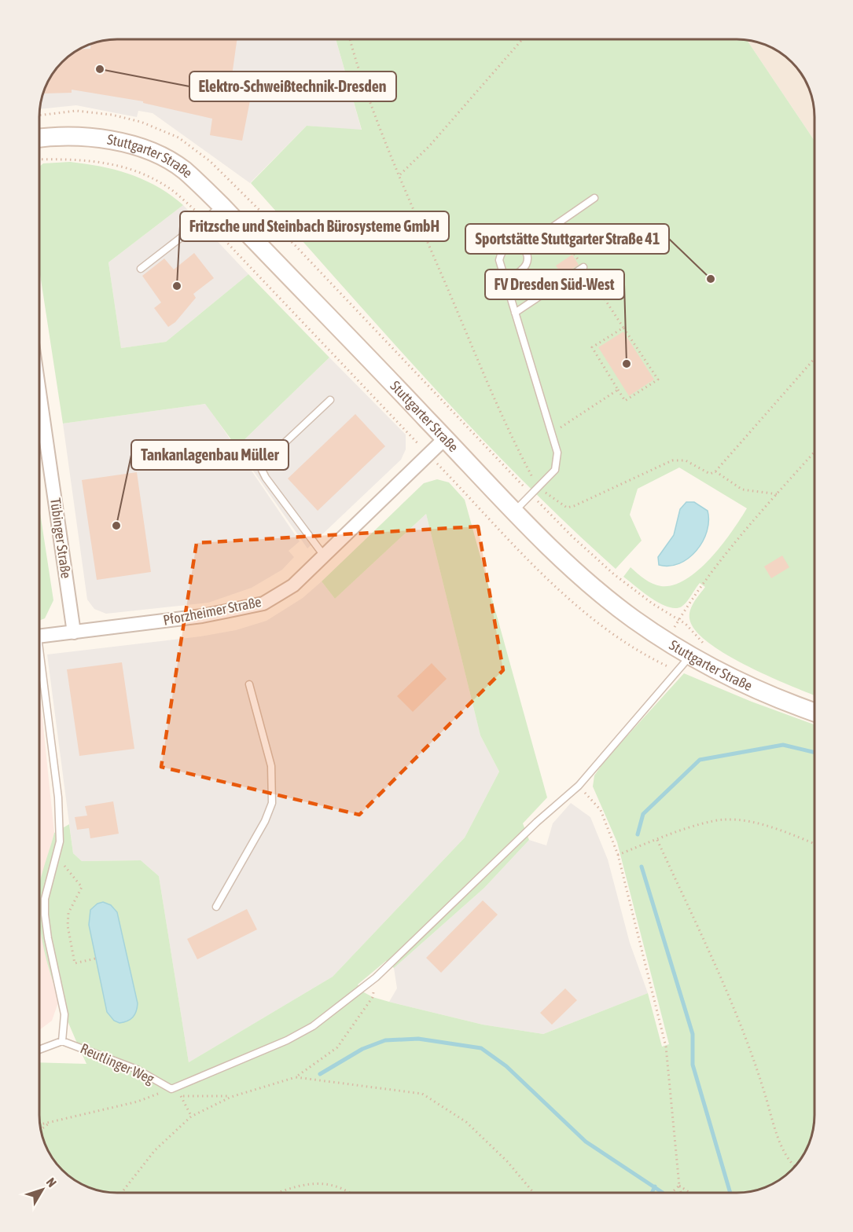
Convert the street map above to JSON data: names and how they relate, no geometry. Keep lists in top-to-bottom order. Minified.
{"streets":{"main road":["Stuttgarter Straße"],"street":["Tübinger Straße","Pforzheimer Straße"],"lane":["Reutlinger Weg"]},"crossings":[["Stuttgarter Straße","Pforzheimer Straße"],["Tübinger Straße","Pforzheimer Straße"]],"places":["Elektro-Schweißtechnik-Dresden","Sportstätte Stuttgarter Straße 41","Fritzsche und Steinbach Bürosysteme GmbH","FV Dresden Süd-West","Tankanlagenbau Müller"],"north":"top right"}
